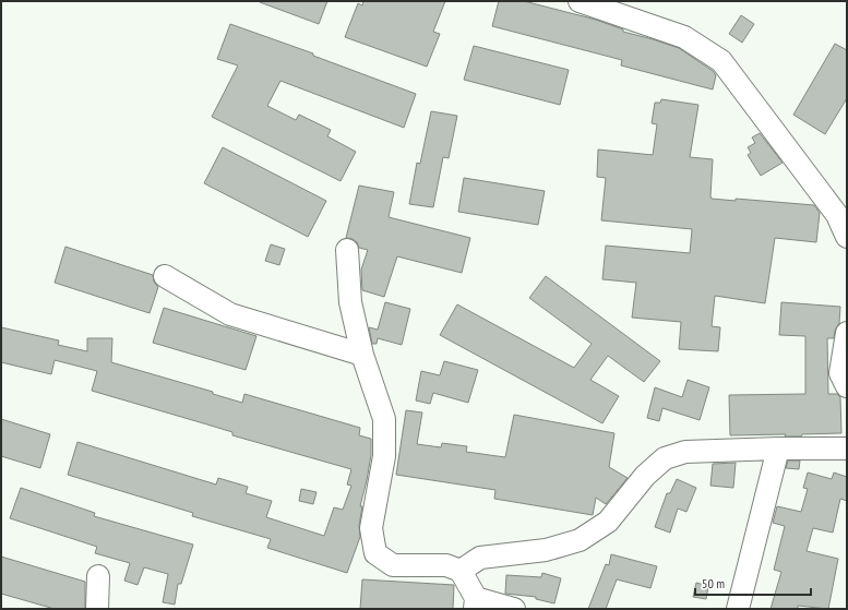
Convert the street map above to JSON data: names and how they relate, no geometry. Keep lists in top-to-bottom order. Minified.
{"scale_bar":"50 m"}
